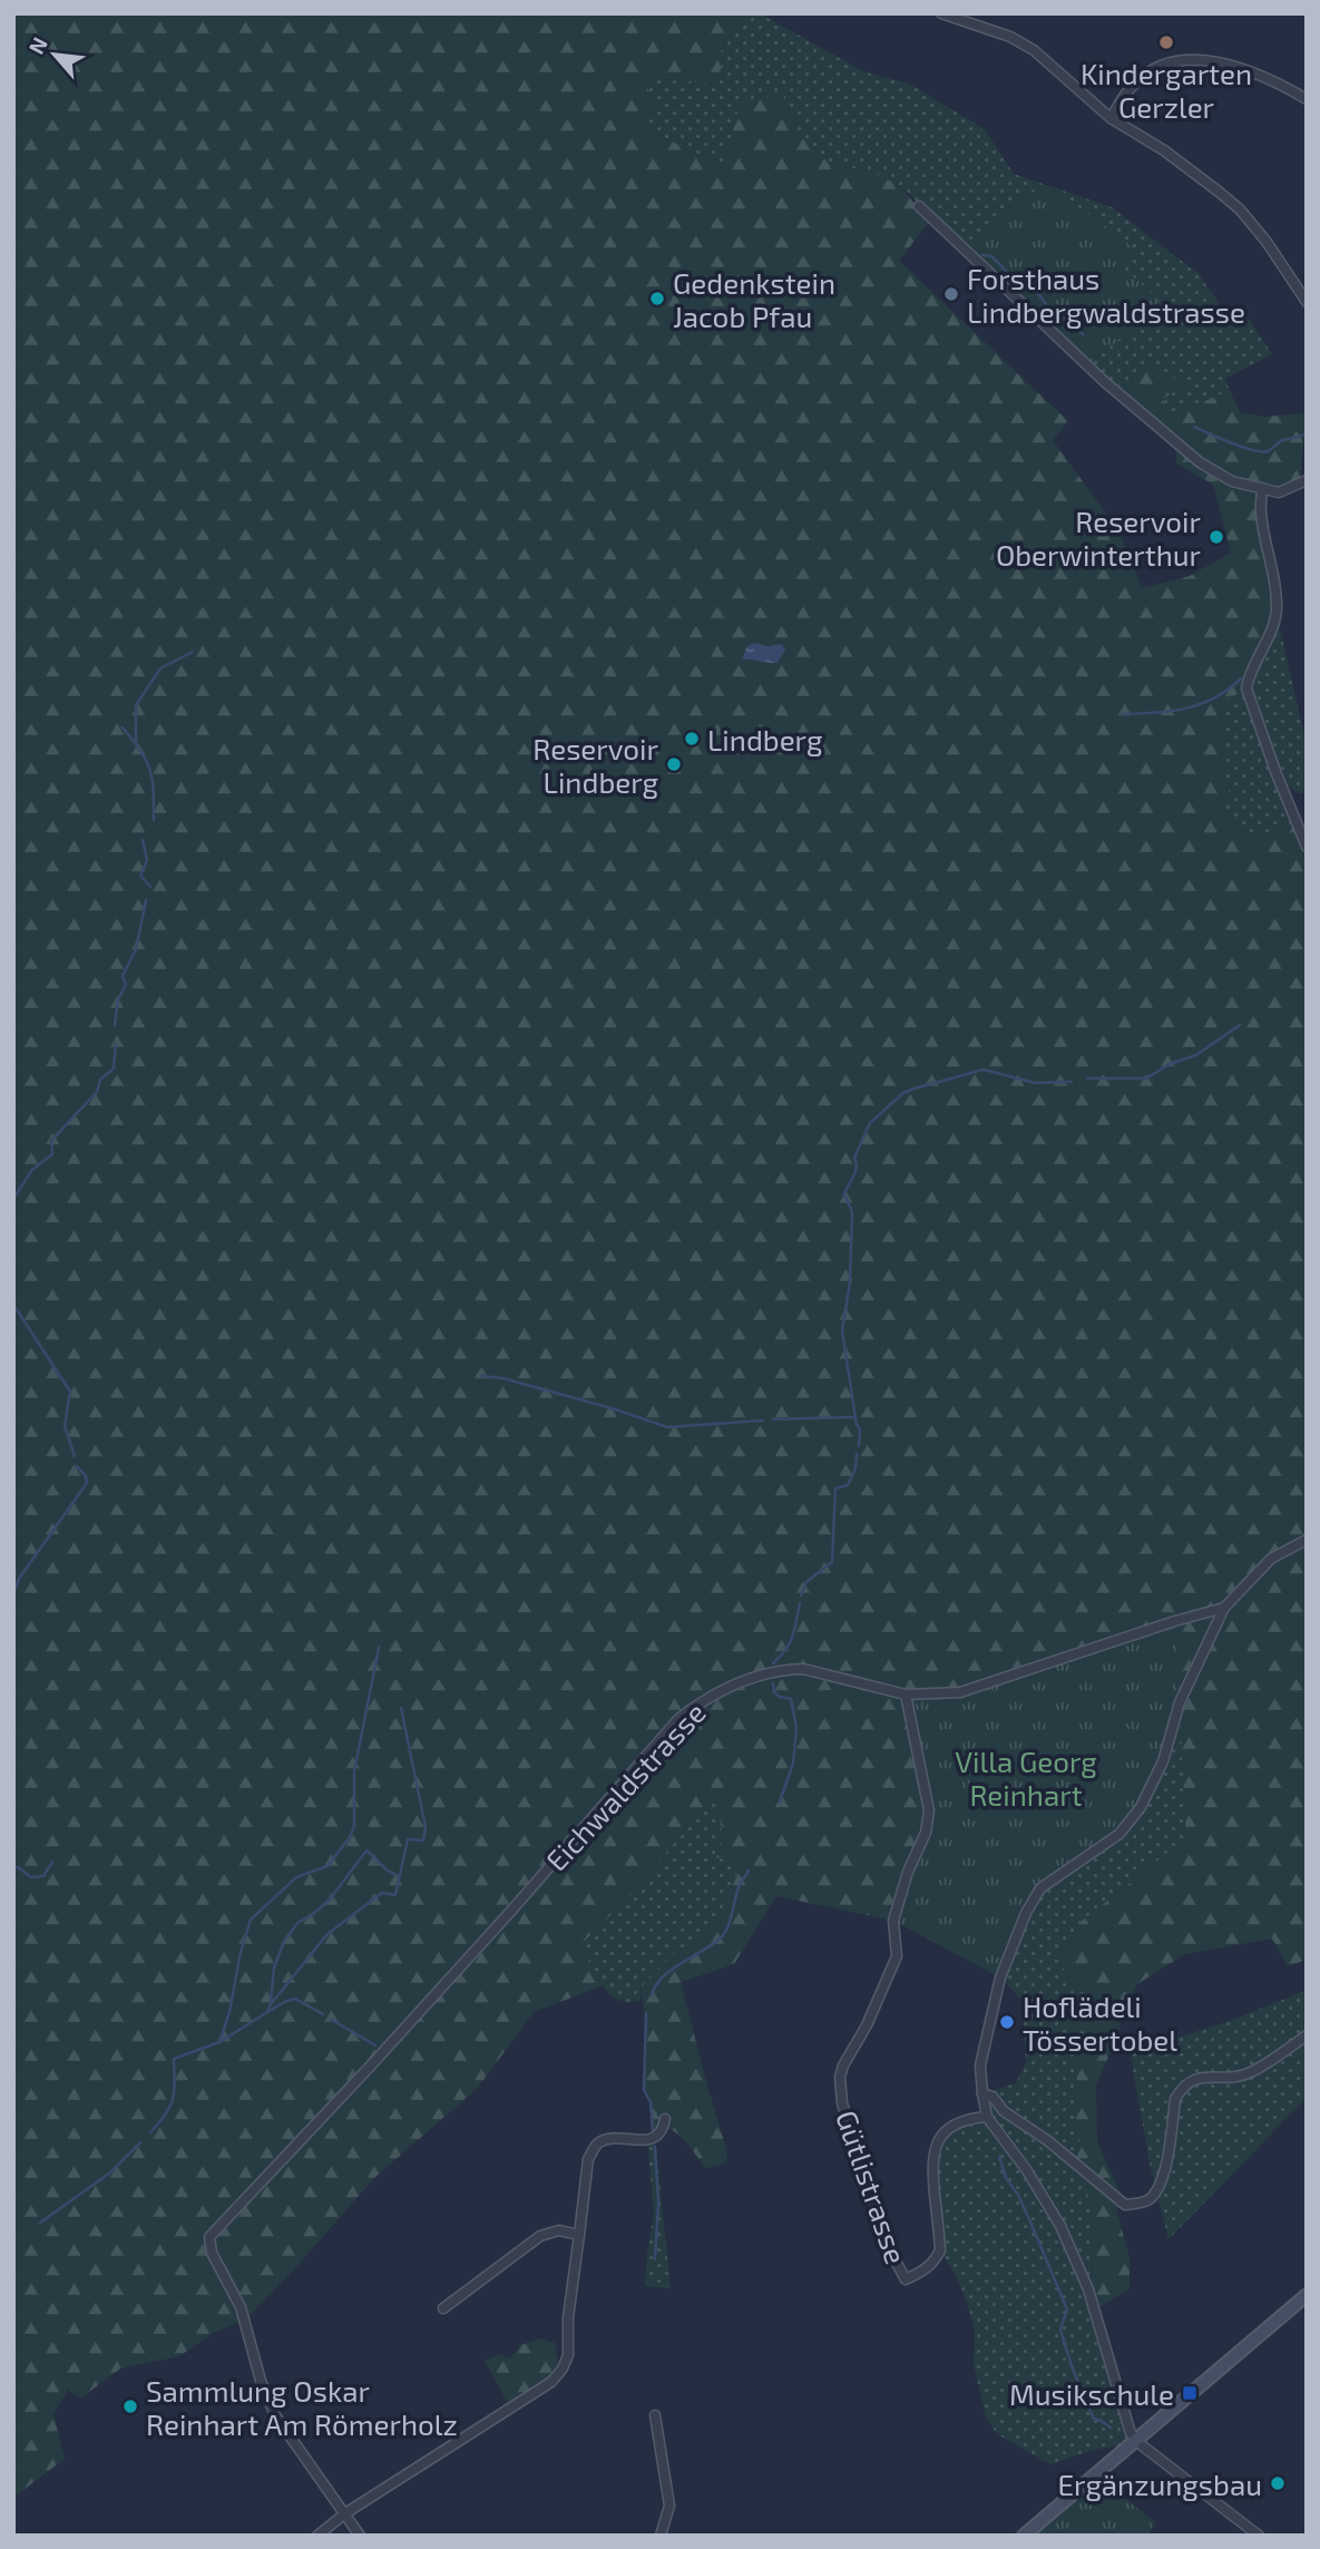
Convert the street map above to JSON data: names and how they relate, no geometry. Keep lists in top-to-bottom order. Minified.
{"streets":{"street":["Eichwaldstrasse","Gütlistrasse"]},"crossings":[["Eichwaldstrasse","Gütlistrasse"]],"parks":["Villa Georg Reinhart"],"places":{"other":["Kindergarten Gerzler","Forsthaus Lindbergwaldstrasse","Gedenkstein Jacob Pfau","Reservoir Oberwinterthur","Lindberg","Reservoir Lindberg","Hoflädeli Tössertobel","Sammlung Oskar Reinhart Am Römerholz","Ergänzungsbau"],"transit":["Musikschule"]},"north":"top left"}
